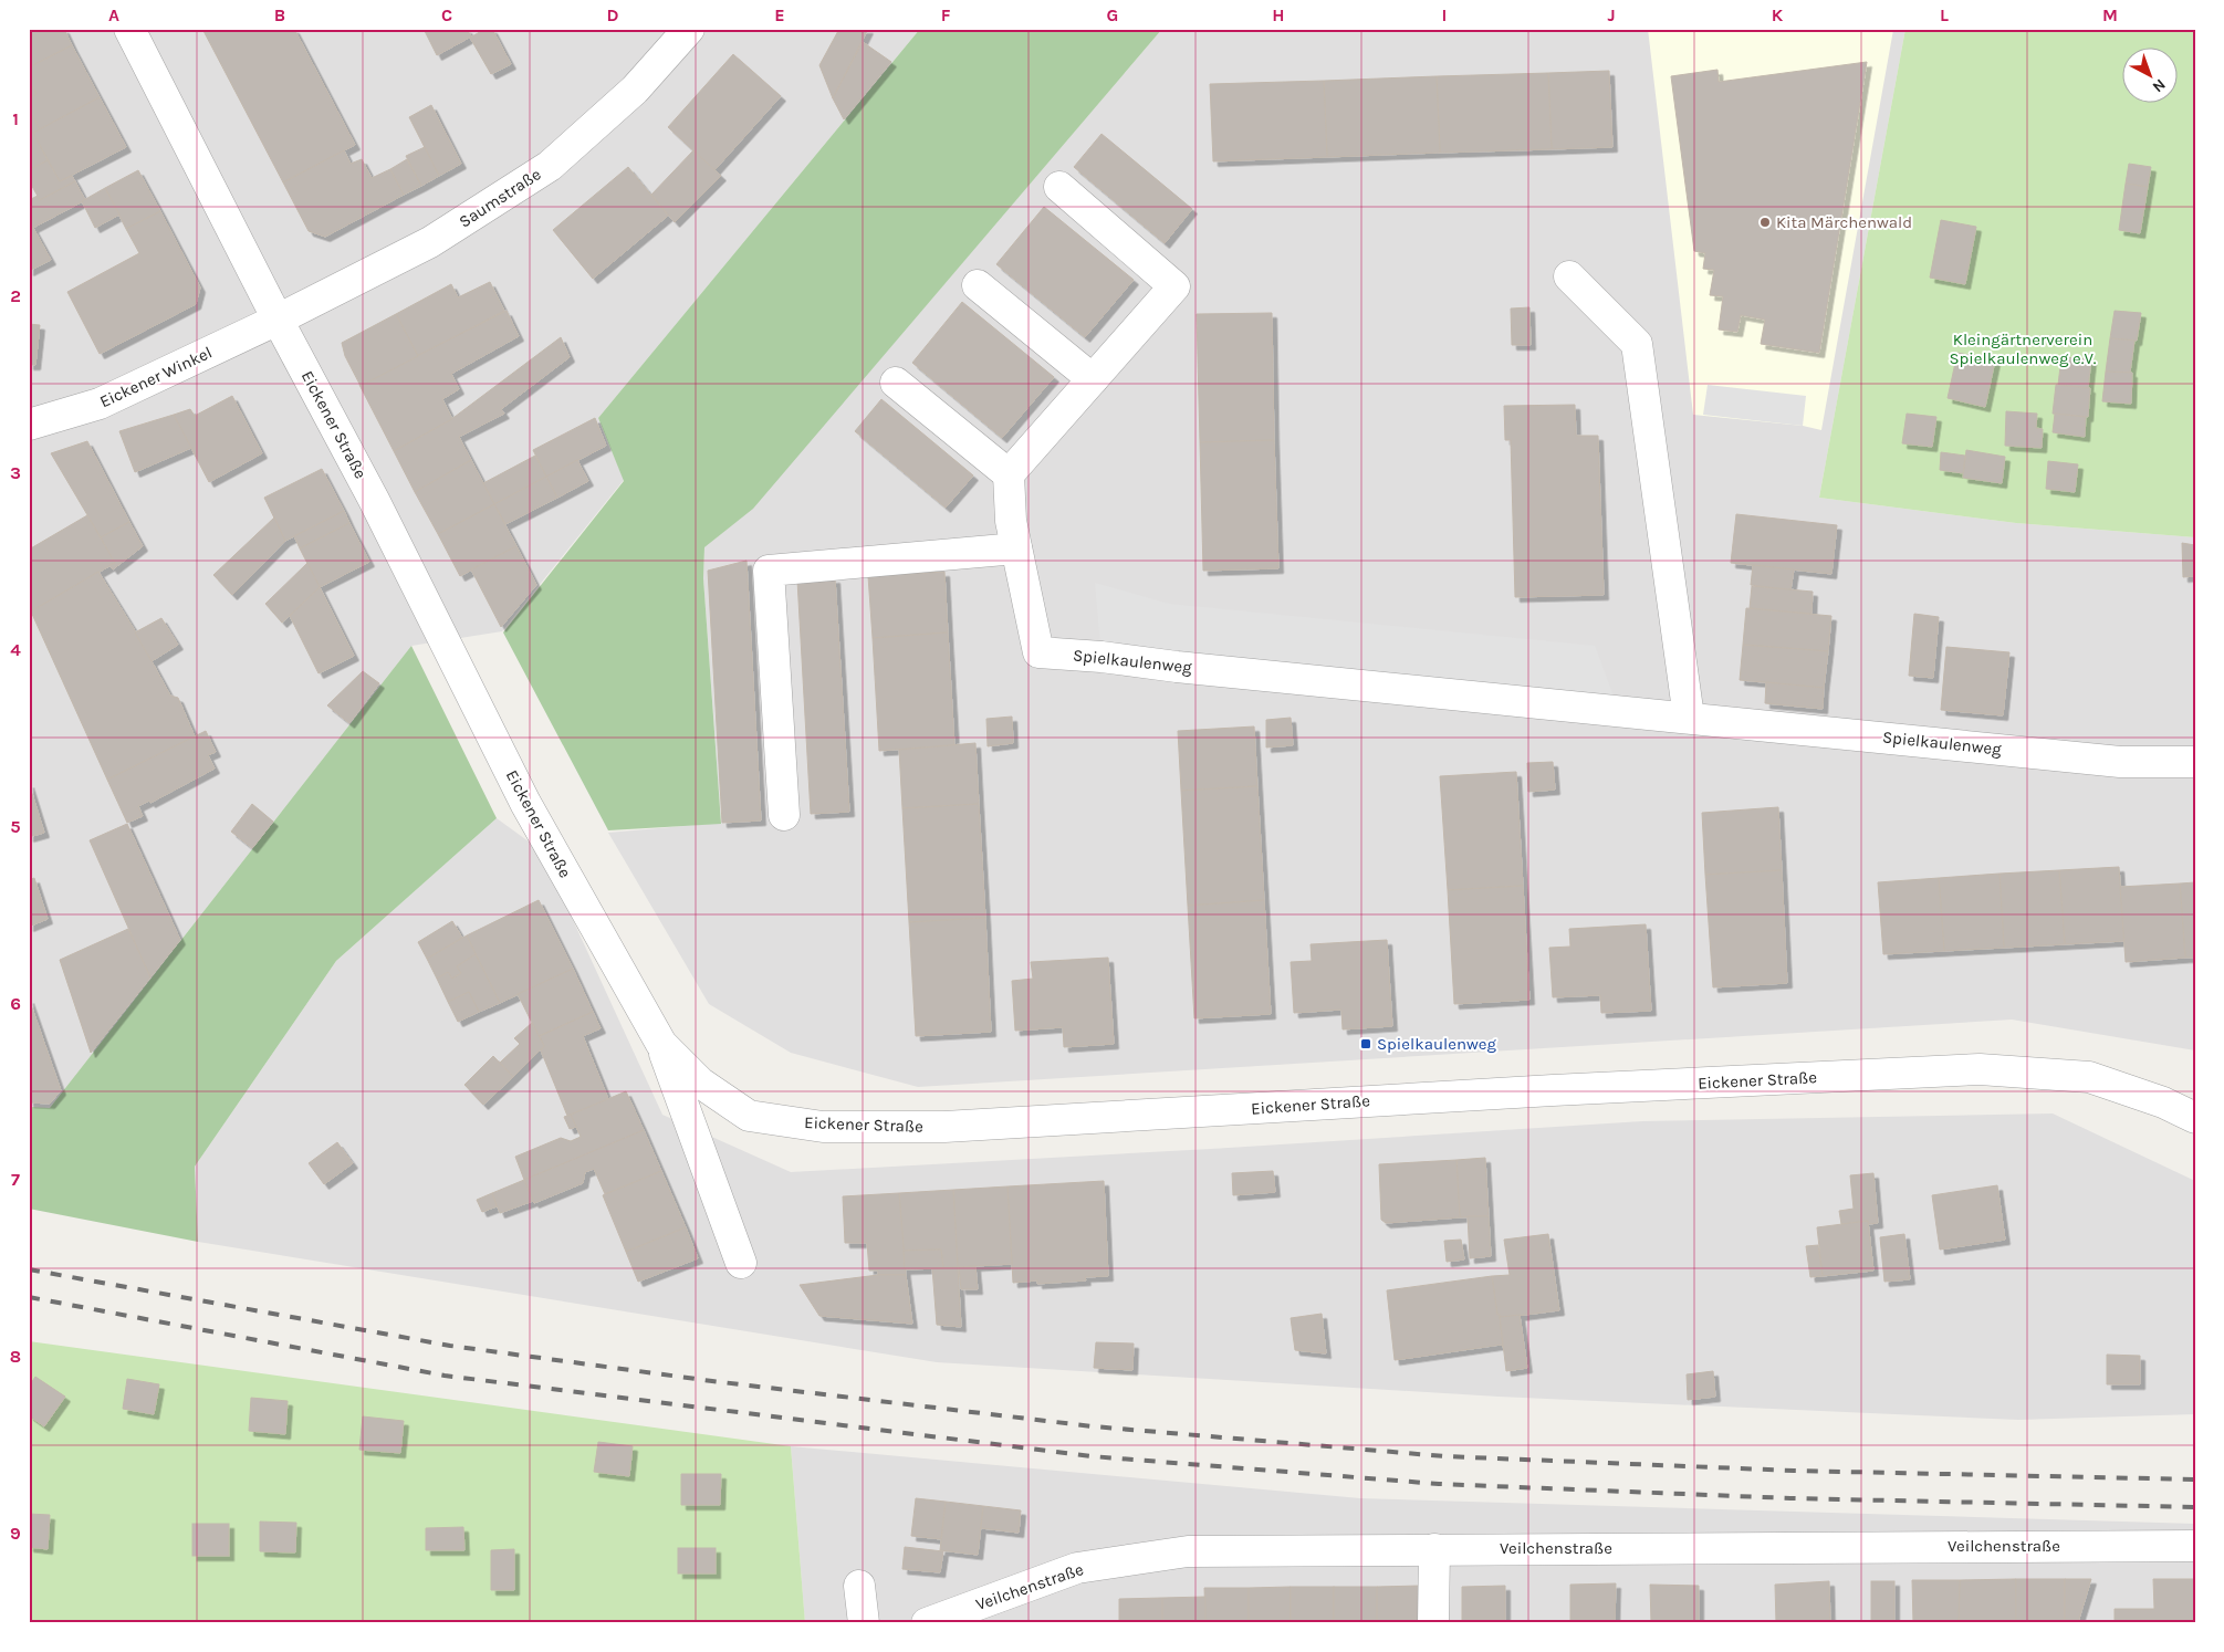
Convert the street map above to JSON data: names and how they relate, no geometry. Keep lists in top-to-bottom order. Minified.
{"streets":{"street":["Saumstraße","Eickener Winkel","Eickener Straße","Spielkaulenweg","Veilchenstraße"]},"crossings":[["Saumstraße","Eickener Winkel"],["Saumstraße","Eickener Straße"],["Eickener Winkel","Eickener Straße"]],"parks":["Kleingärtnerverein Spielkaulenweg e.V."],"places":{"other":["Kita Märchenwald"],"transit":["Spielkaulenweg"]},"north":"bottom right","grid":{"columns":["A","B","C","D","E","F","G","H","I","J","K","L","M"],"rows":["1","2","3","4","5","6","7","8","9"]}}
